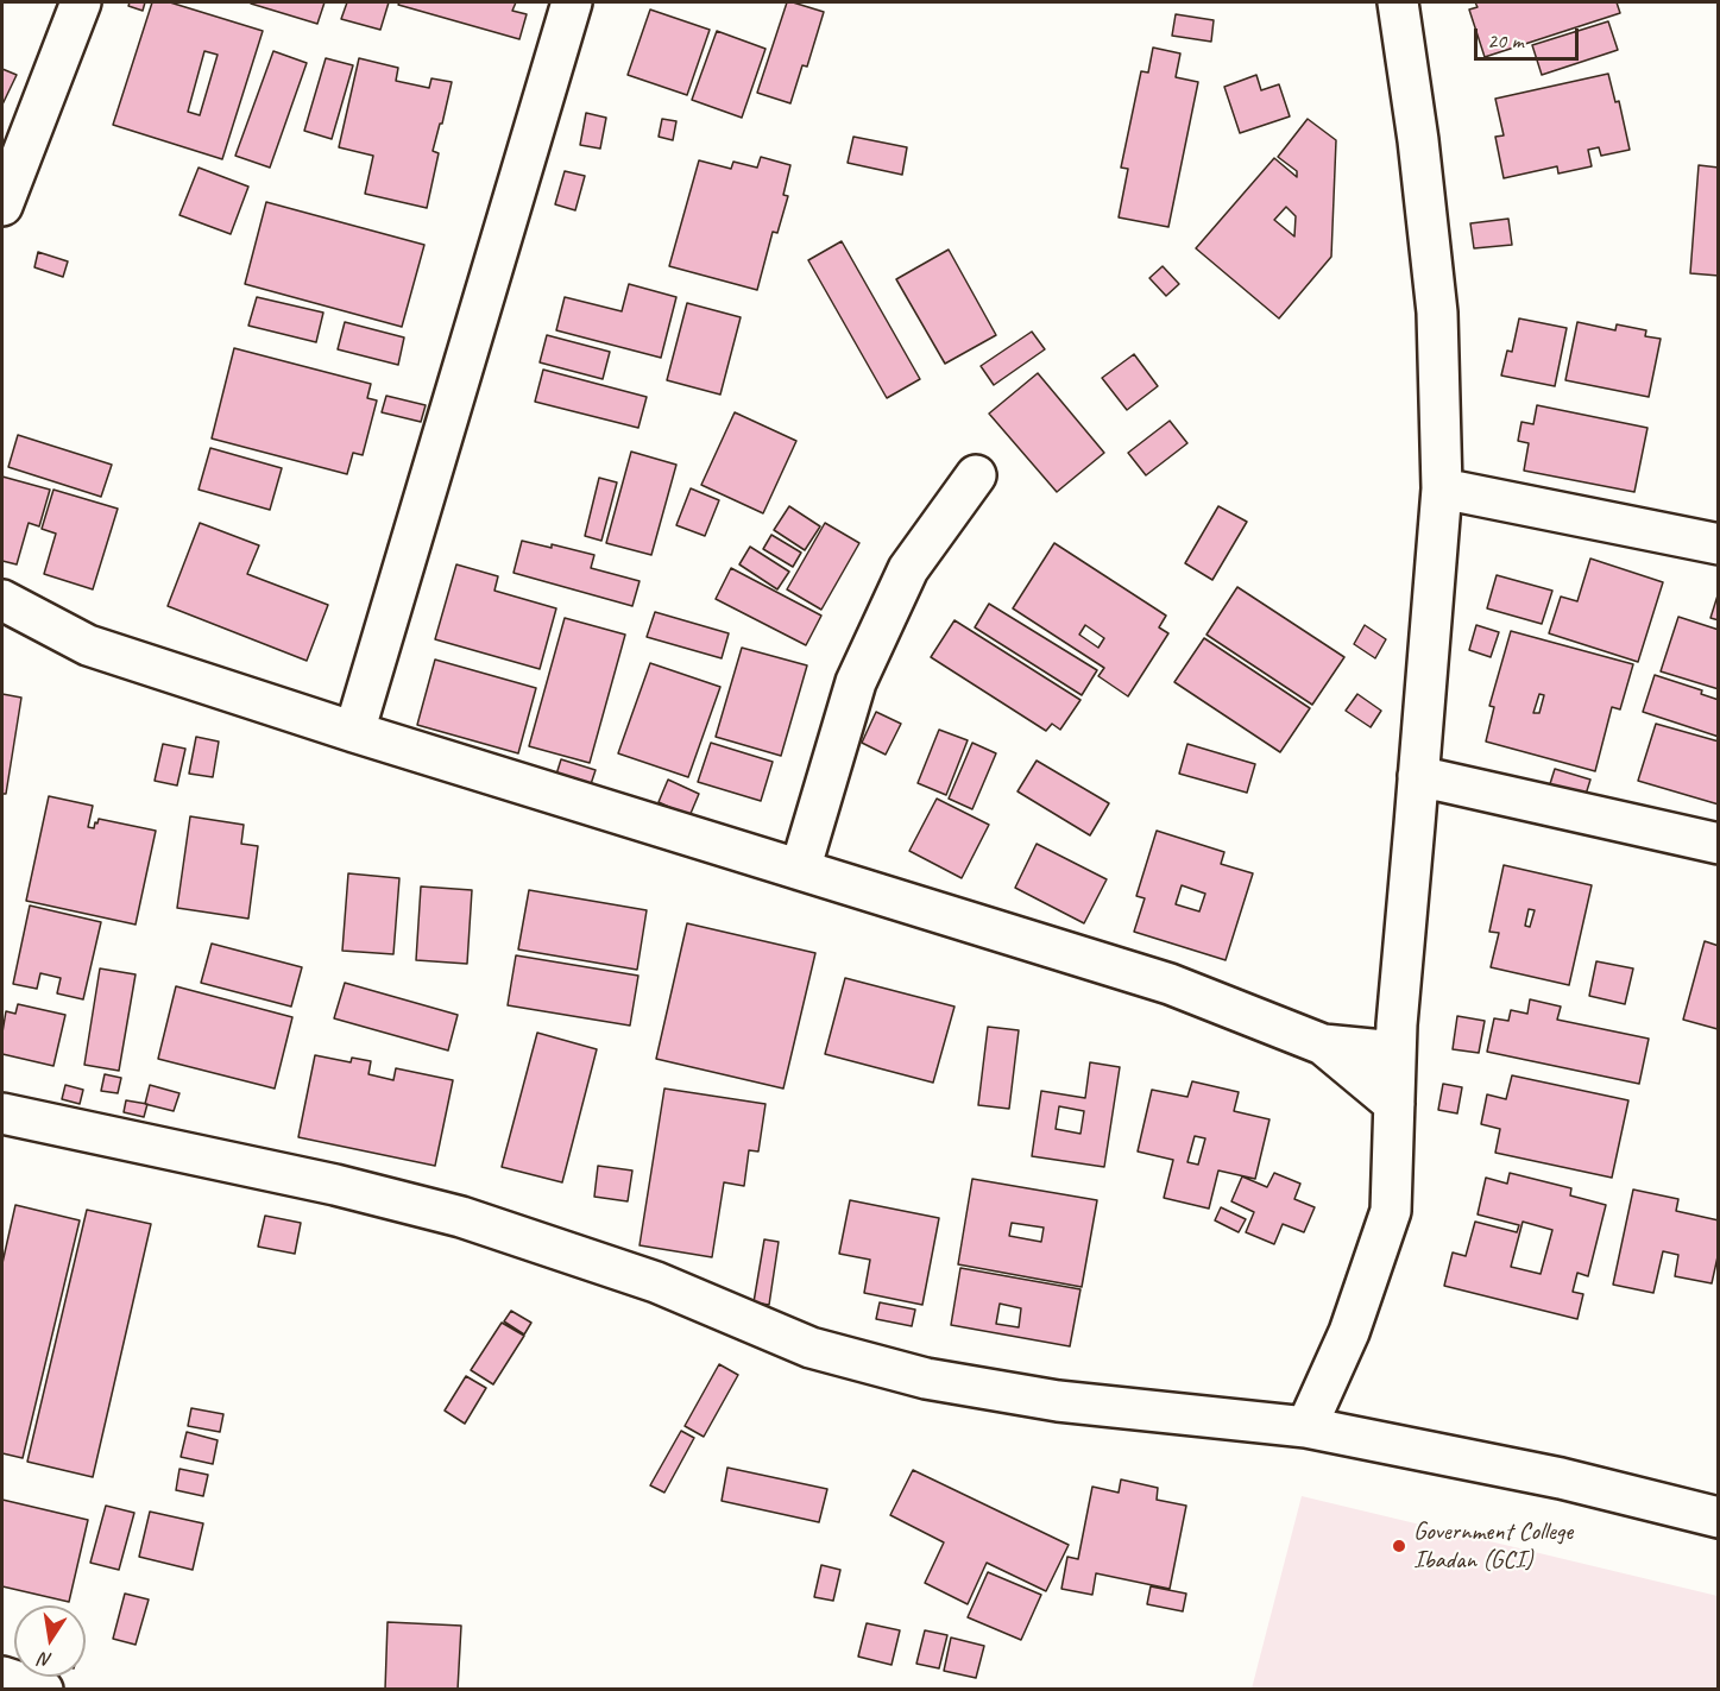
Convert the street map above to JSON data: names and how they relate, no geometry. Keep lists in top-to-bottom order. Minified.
{"places":["Government College Ibadan (GCI)"],"scale_bar":"20 m","north":"bottom"}
